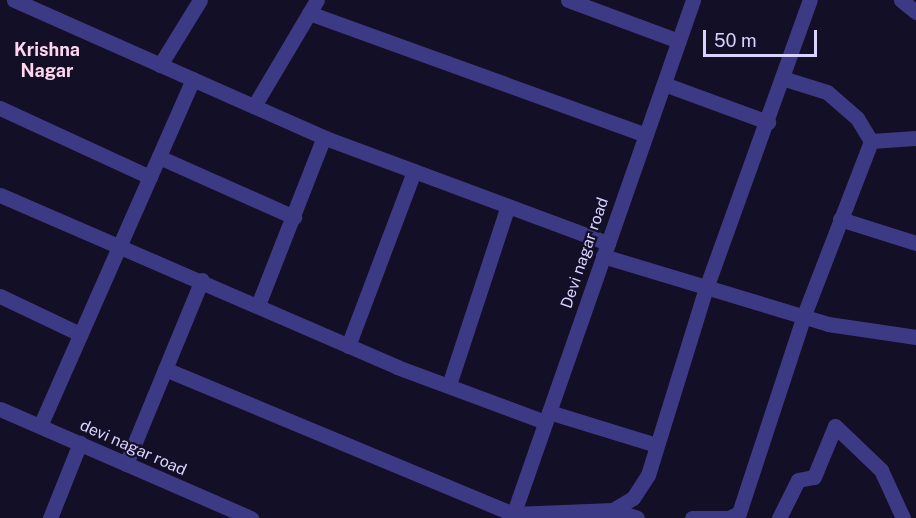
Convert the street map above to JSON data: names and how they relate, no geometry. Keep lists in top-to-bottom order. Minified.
{"streets":{"street":["Devi nagar road","devi nagar road"]},"districts":["Krishna Nagar"],"scale_bar":"50 m"}
